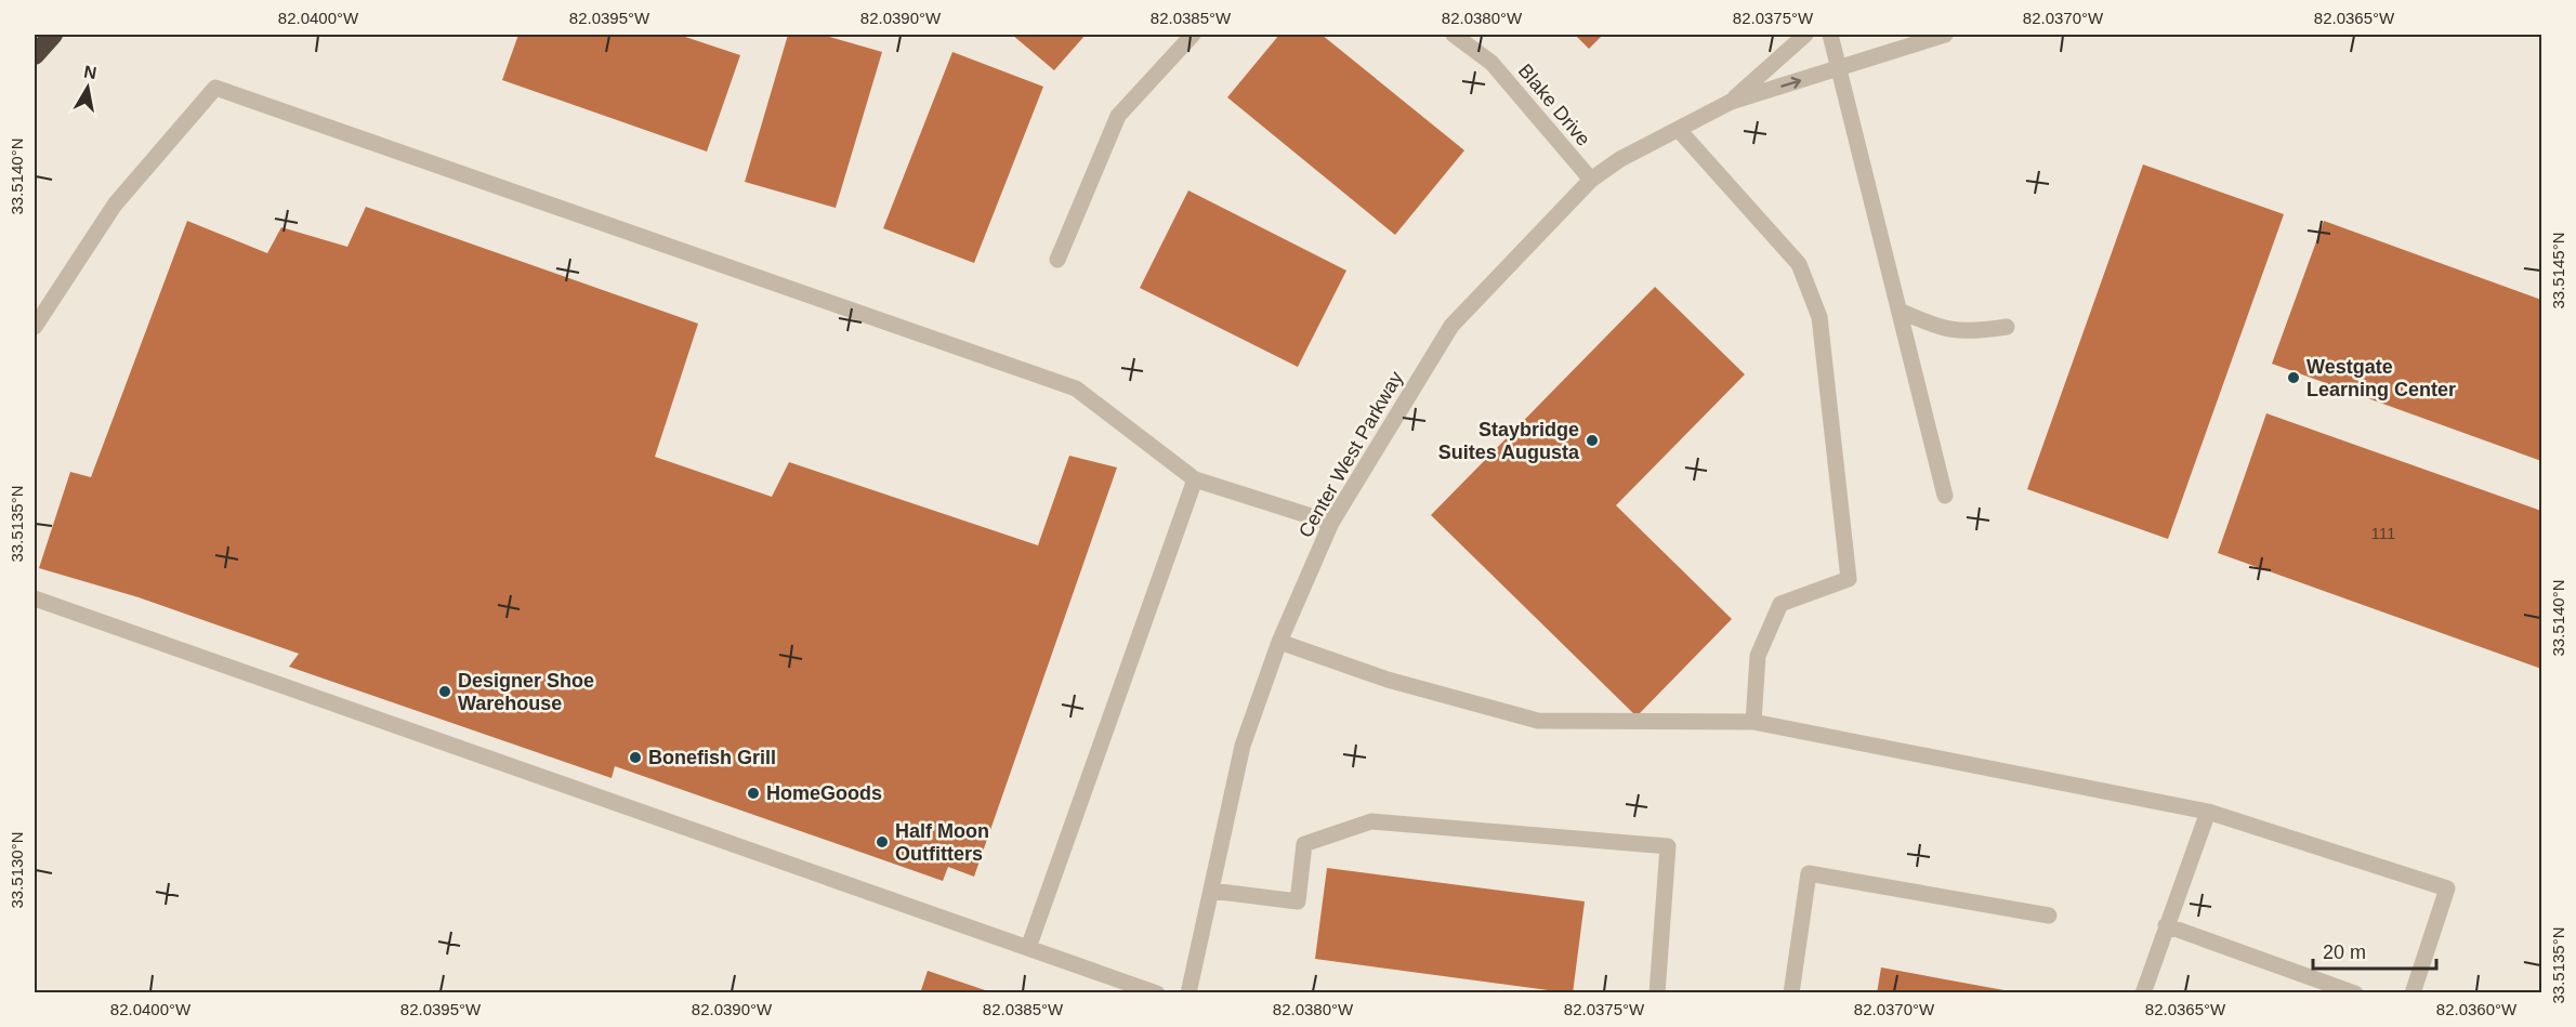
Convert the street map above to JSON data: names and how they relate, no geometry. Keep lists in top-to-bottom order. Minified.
{"streets":{"street":["Blake Drive","Center West Parkway"]},"crossings":[["Blake Drive","Center West Parkway"]],"places":["Westgate Learning Center","Staybridge Suites Augusta","Designer Shoe Warehouse","Bonefish Grill","HomeGoods","Half Moon Outfitters"],"house_numbers":["111"],"scale_bar":"20 m","north":"top","coordinates":["82.0400°W","82.0395°W","82.0390°W","82.0385°W","82.0380°W","82.0375°W","82.0370°W","82.0365°W","33.5140°N","33.5145°N","33.5135°N","33.5130°N","82.0360°W"]}
